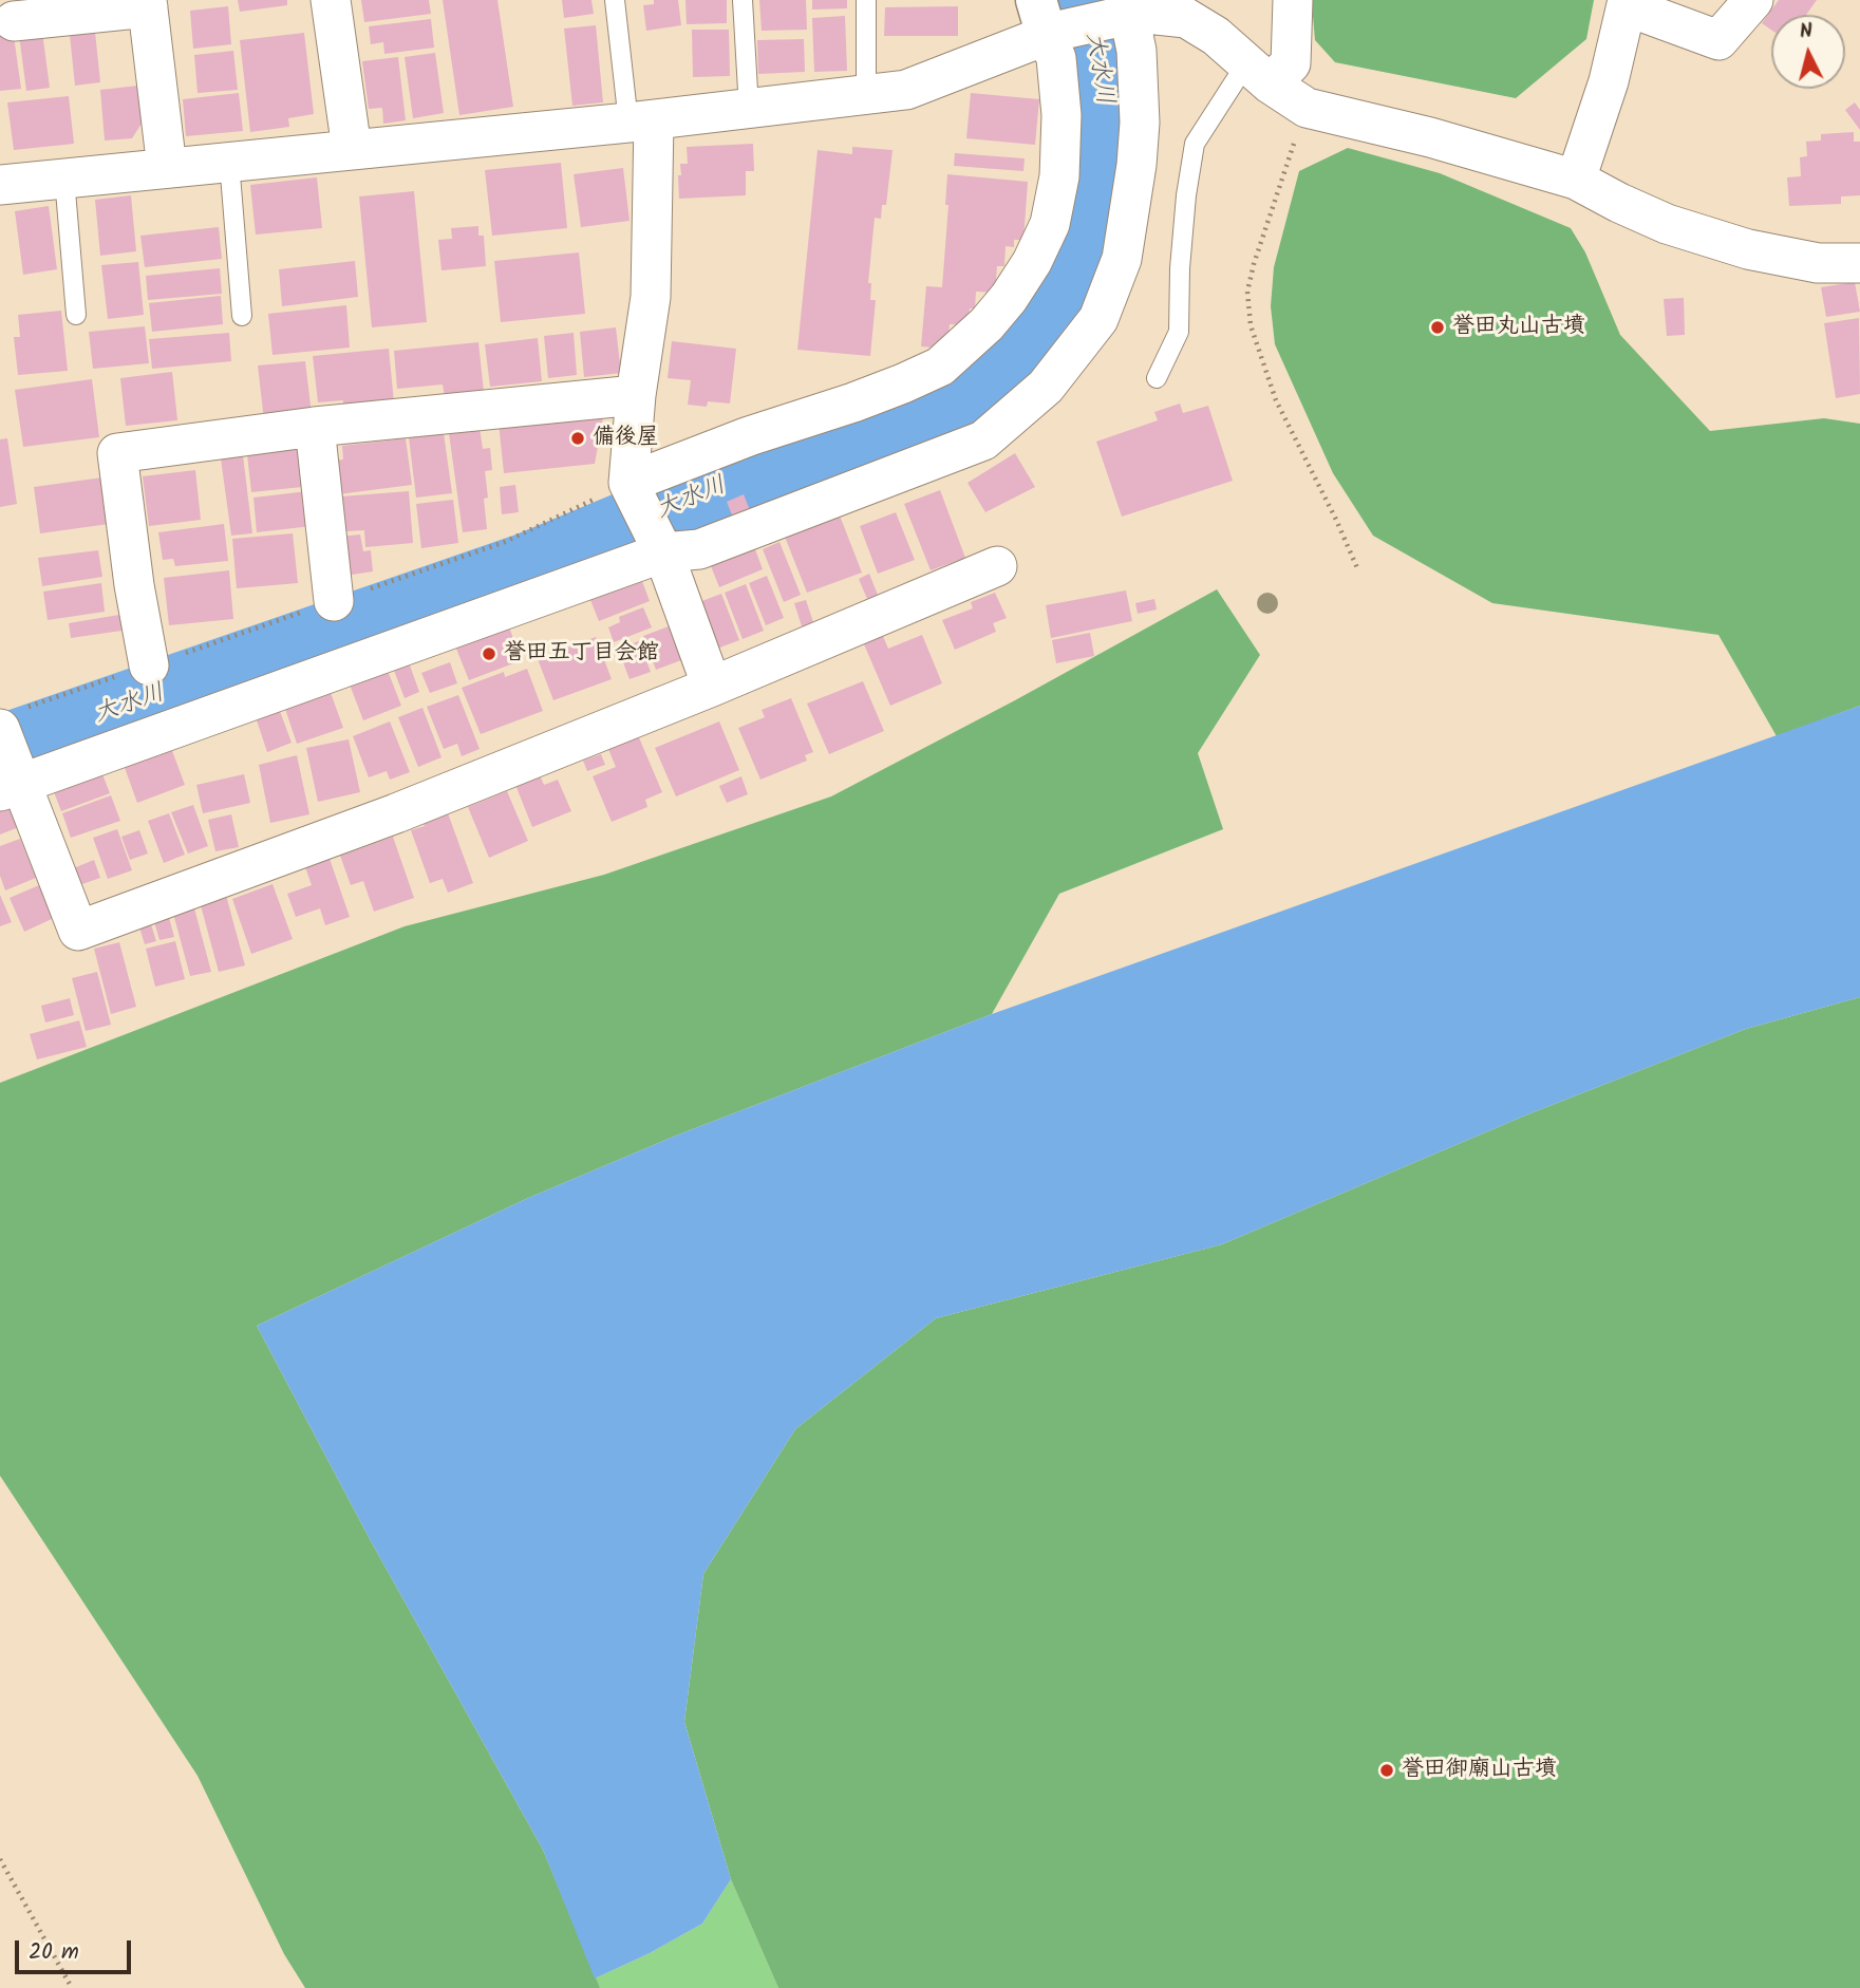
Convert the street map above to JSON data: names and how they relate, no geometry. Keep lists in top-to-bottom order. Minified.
{"water":["大水川"],"places":["誉田丸山古墳","備後屋","誉田五丁目会館","誉田御廟山古墳"],"scale_bar":"20 m","north":"top"}
